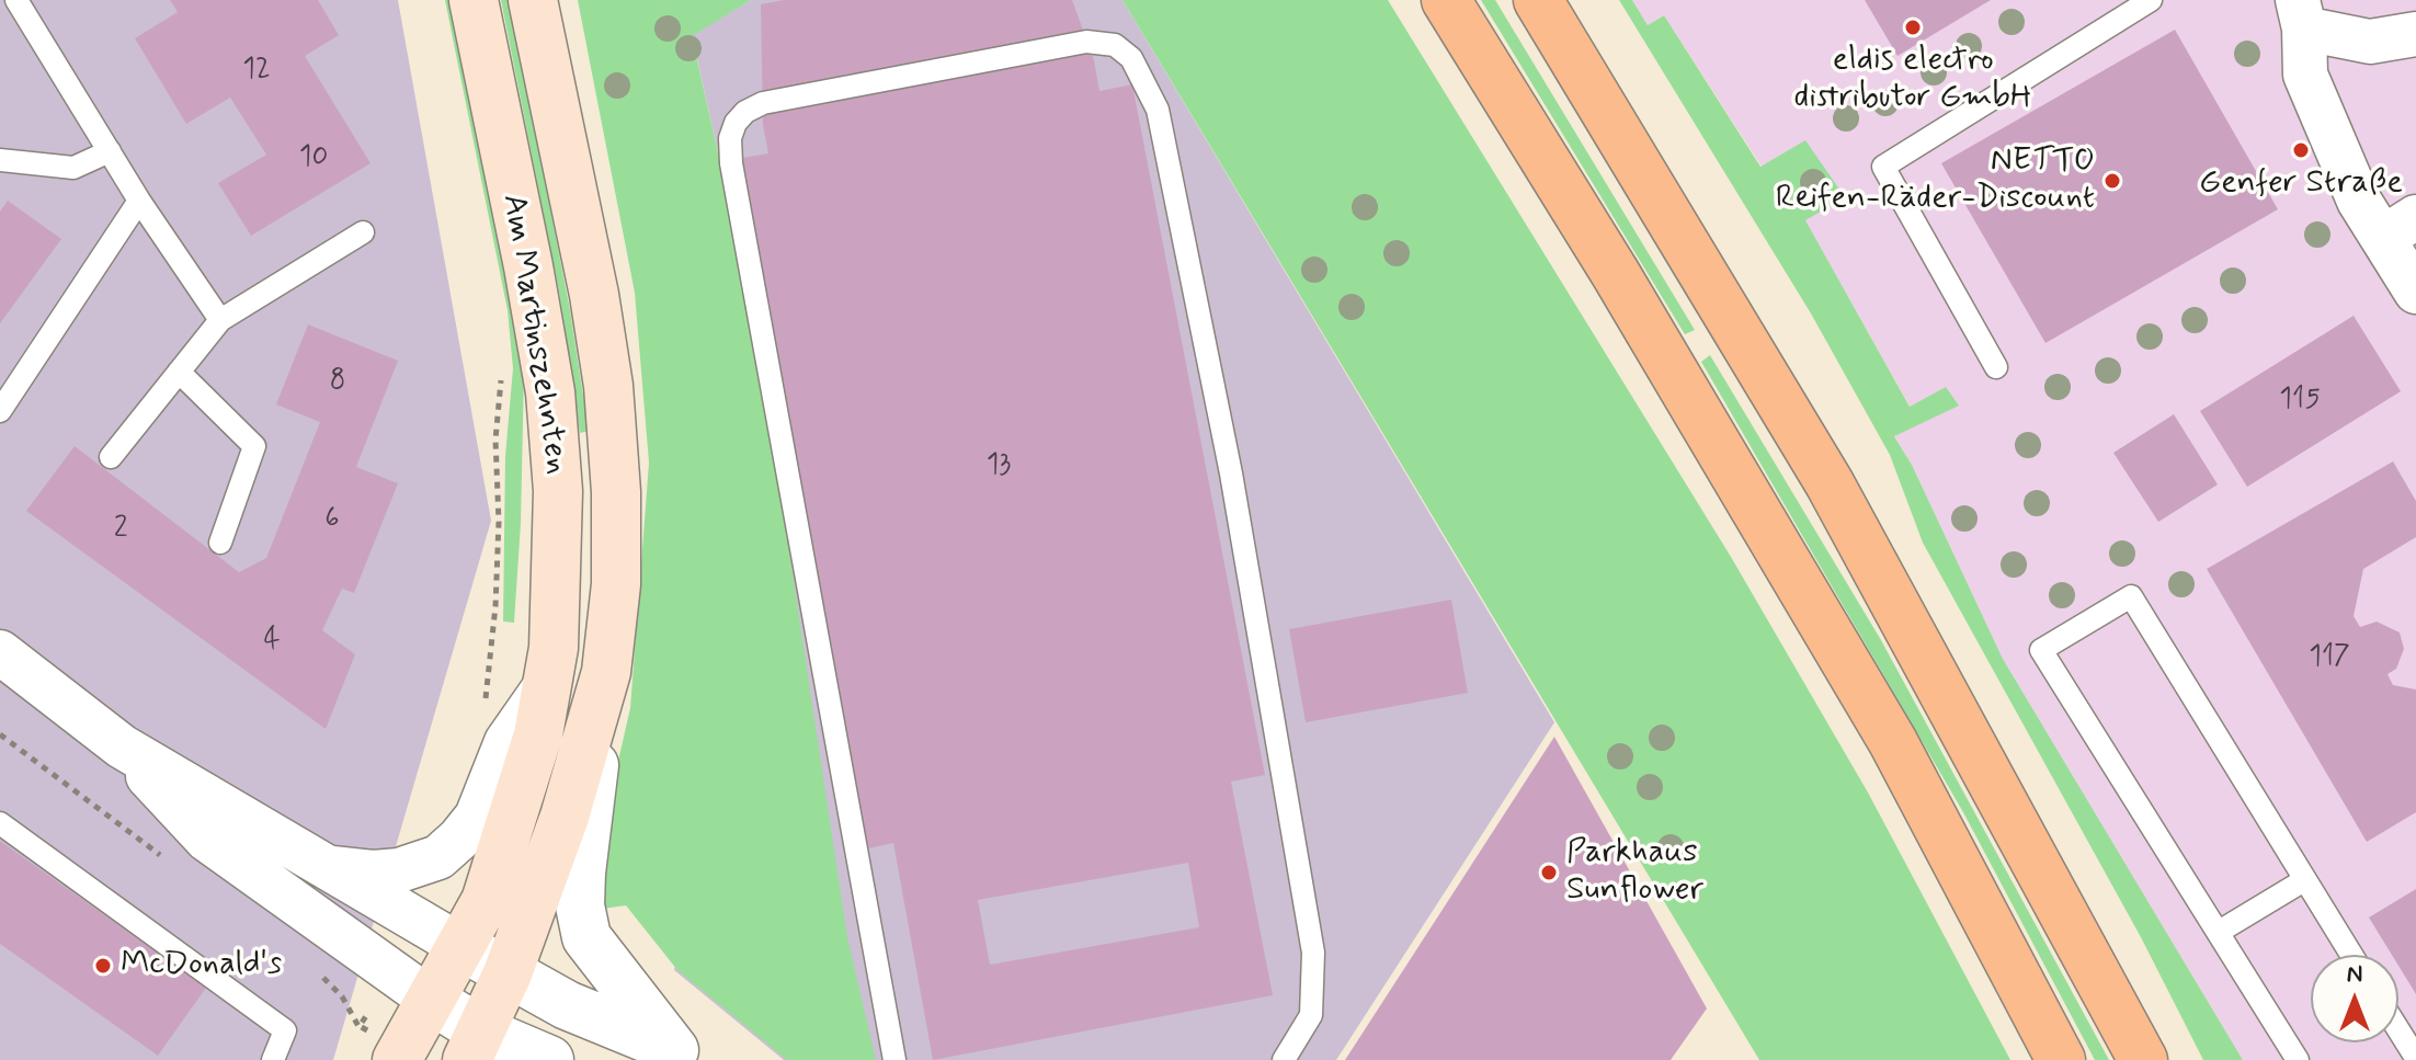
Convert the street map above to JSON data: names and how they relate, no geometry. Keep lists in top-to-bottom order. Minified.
{"streets":{"main road":["Am Martinszehnten"]},"places":["eldis electro distributor GmbH","Genfer Straße","NETTO Reifen-Räder-Discount","Parkhaus Sunflower","McDonald's"],"house_numbers":["12","10","8","115","13","6","2","4","117"],"north":"top"}
